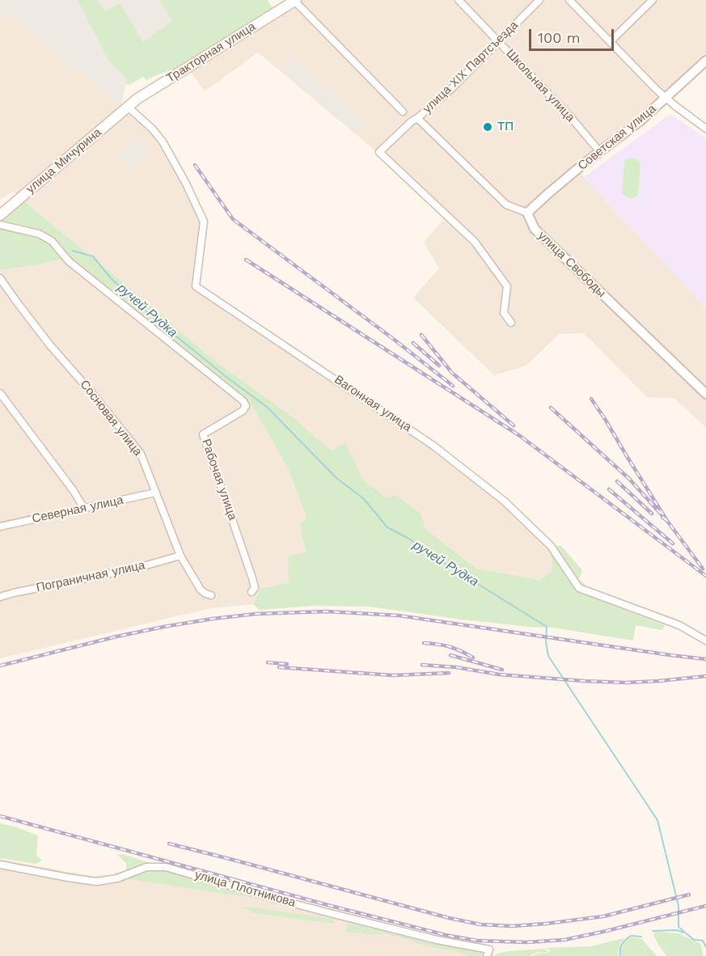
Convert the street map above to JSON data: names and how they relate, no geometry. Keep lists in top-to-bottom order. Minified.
{"streets":{"main road":["Тракторная улица","улица Мичурина"],"street":["улица XIX Партсъезда","Школьная улица","Советская улица","улица Свободы","Вагонная улица","Сосновая улица","Рабочая улица","Северная улица","Пограничная улица","улица Плотникова"]},"crossings":[["Тракторная улица","улица Мичурина"],["Тракторная улица","Вагонная улица"],["улица XIX Партсъезда","Школьная улица"],["Школьная улица","Советская улица"],["Советская улица","улица Свободы"],["улица Мичурина","Вагонная улица"],["Сосновая улица","Северная улица"],["Сосновая улица","Пограничная улица"]],"water":["ручей Рудка"],"places":["ТП"],"scale_bar":"100 m"}
